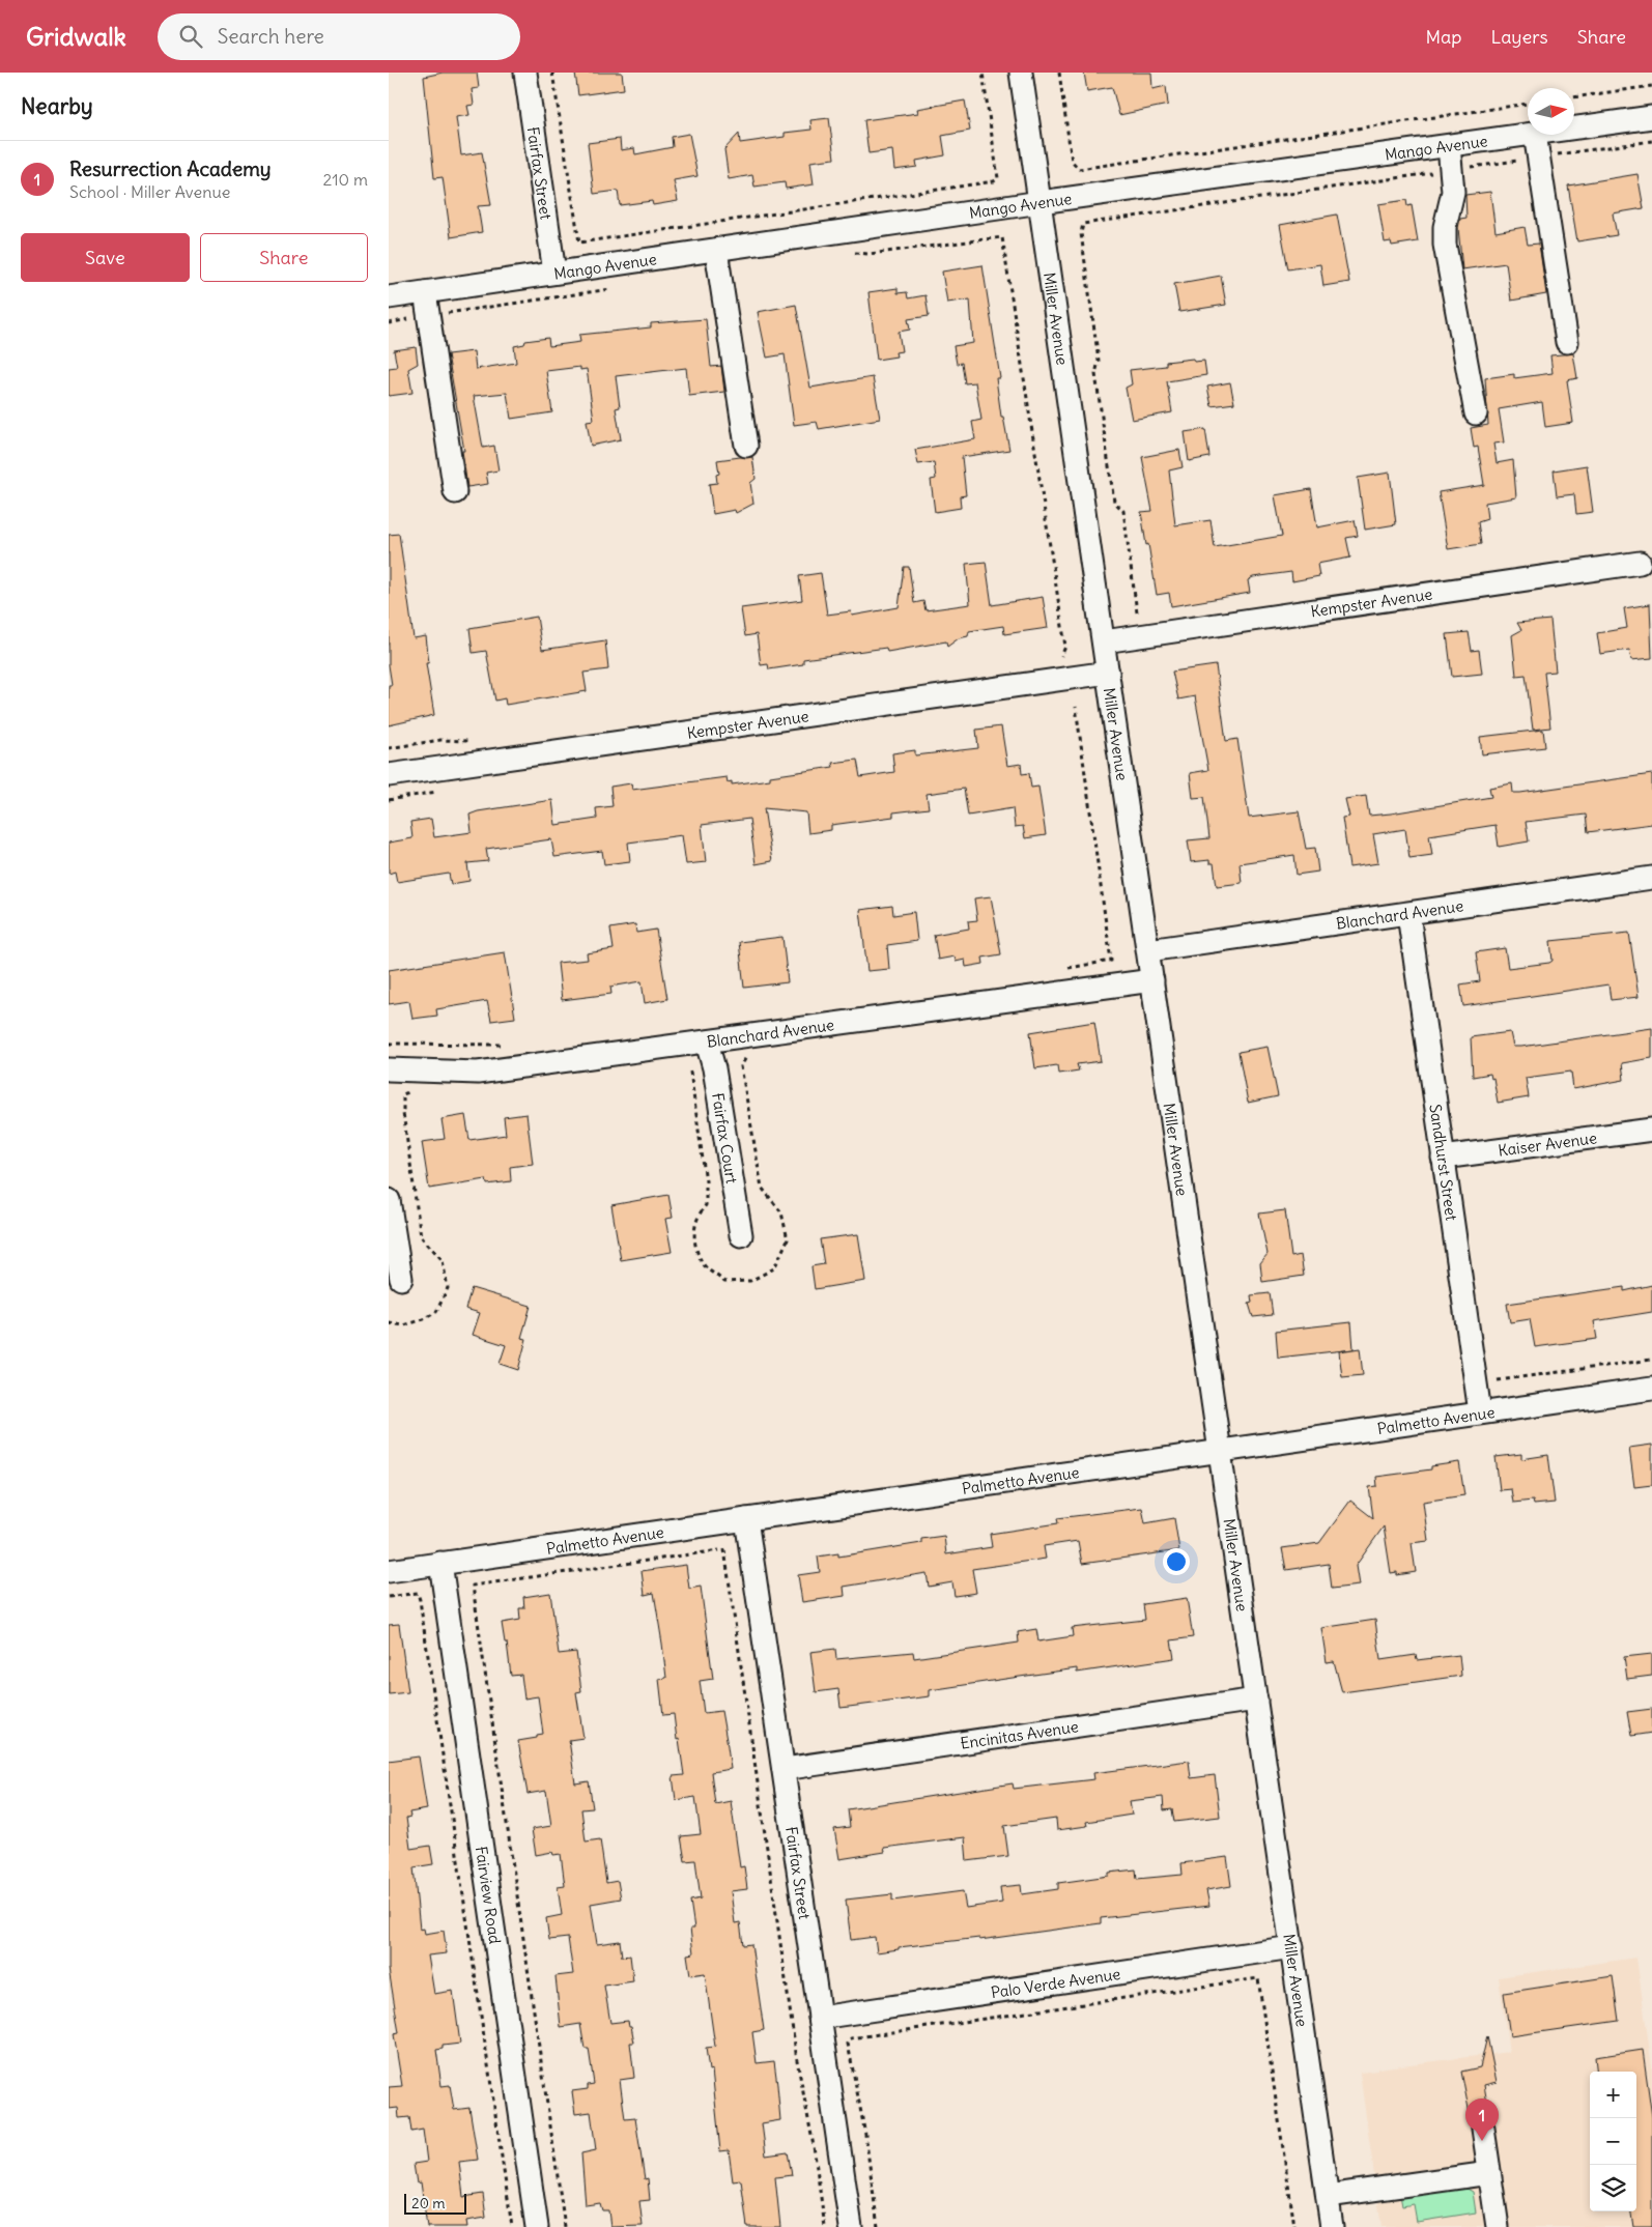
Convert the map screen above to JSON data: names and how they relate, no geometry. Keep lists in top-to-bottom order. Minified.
{"streets":{"street":["Mango Avenue","Fairfax Street","Miller Avenue","Kempster Avenue","Blanchard Avenue","Fairfax Court","Kaiser Avenue","Sandhurst Street","Palmetto Avenue","Encinitas Avenue","Fairview Road","Palo Verde Avenue"]},"crossings":[["Mango Avenue","Fairfax Street"],["Mango Avenue","Miller Avenue"],["Fairfax Street","Palmetto Avenue"],["Fairfax Street","Encinitas Avenue"],["Fairfax Street","Palo Verde Avenue"],["Miller Avenue","Kempster Avenue"],["Miller Avenue","Blanchard Avenue"],["Miller Avenue","Palmetto Avenue"],["Miller Avenue","Encinitas Avenue"],["Miller Avenue","Palo Verde Avenue"],["Blanchard Avenue","Fairfax Court"],["Blanchard Avenue","Sandhurst Street"],["Kaiser Avenue","Sandhurst Street"],["Sandhurst Street","Palmetto Avenue"],["Palmetto Avenue","Fairview Road"]],"scale_bar":"20 m","north":"right","page":{"header":"Gridwalk","search":"Search here","nav":["Map","Layers","Share"],"heading":"Nearby","list":[{"mark":"1","name":"Resurrection Academy","note":"School · Miller Avenue","value":"210 m"}],"buttons":["Save","Share"],"map_buttons":["+","−"],"pins":"1","scale":"20 m"}}
